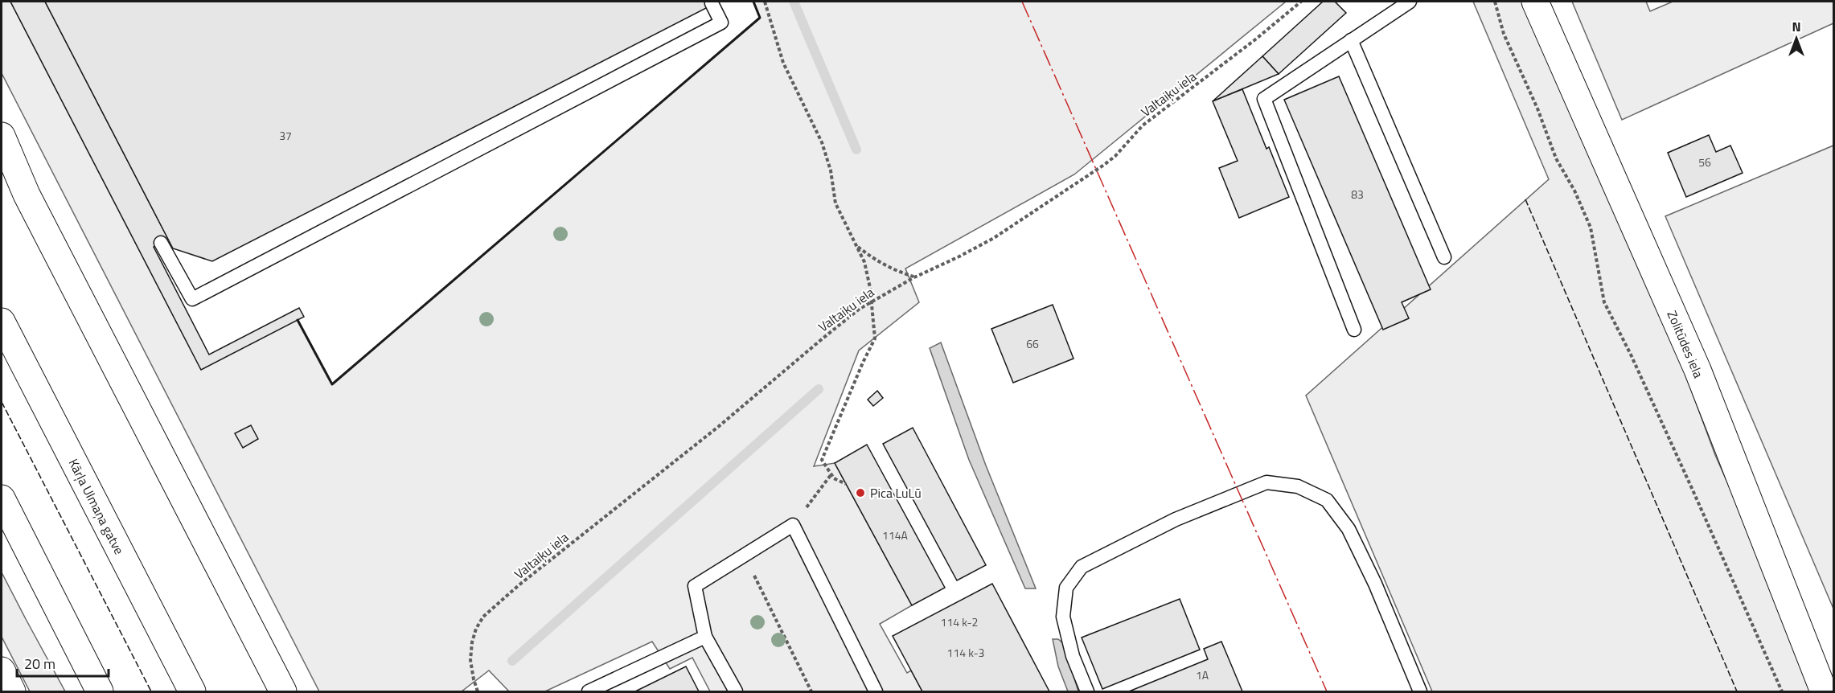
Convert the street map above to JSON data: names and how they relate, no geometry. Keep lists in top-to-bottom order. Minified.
{"streets":{"main road":["Zolitūdes iela","Kārļa Ulmaņa gatve"],"path":["Valtaiķu iela"]},"places":["Pica LuLū"],"house_numbers":["37","56","83","66","114A","114 k-2","114 k-3","1A"],"scale_bar":"20 m","north":"top"}
